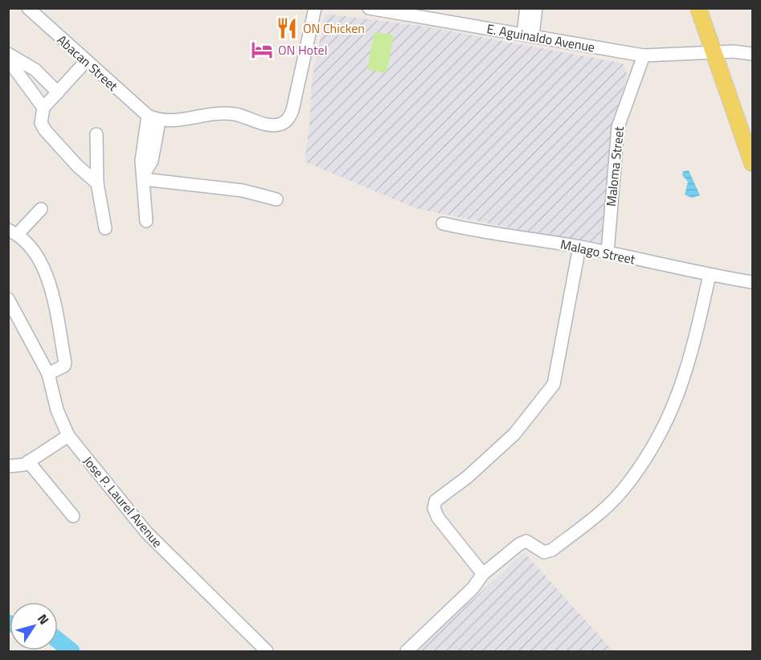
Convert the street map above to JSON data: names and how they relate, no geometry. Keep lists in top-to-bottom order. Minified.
{"streets":{"street":["E. Aguinaldo Avenue","Abacan Street","Maloma Street","Malago Street","Jose P. Laurel Avenue"]},"crossings":[["E. Aguinaldo Avenue","Maloma Street"],["Maloma Street","Malago Street"]],"places":{"restaurant":["ON Chicken"],"hotel":["ON Hotel"]},"north":"top right"}
